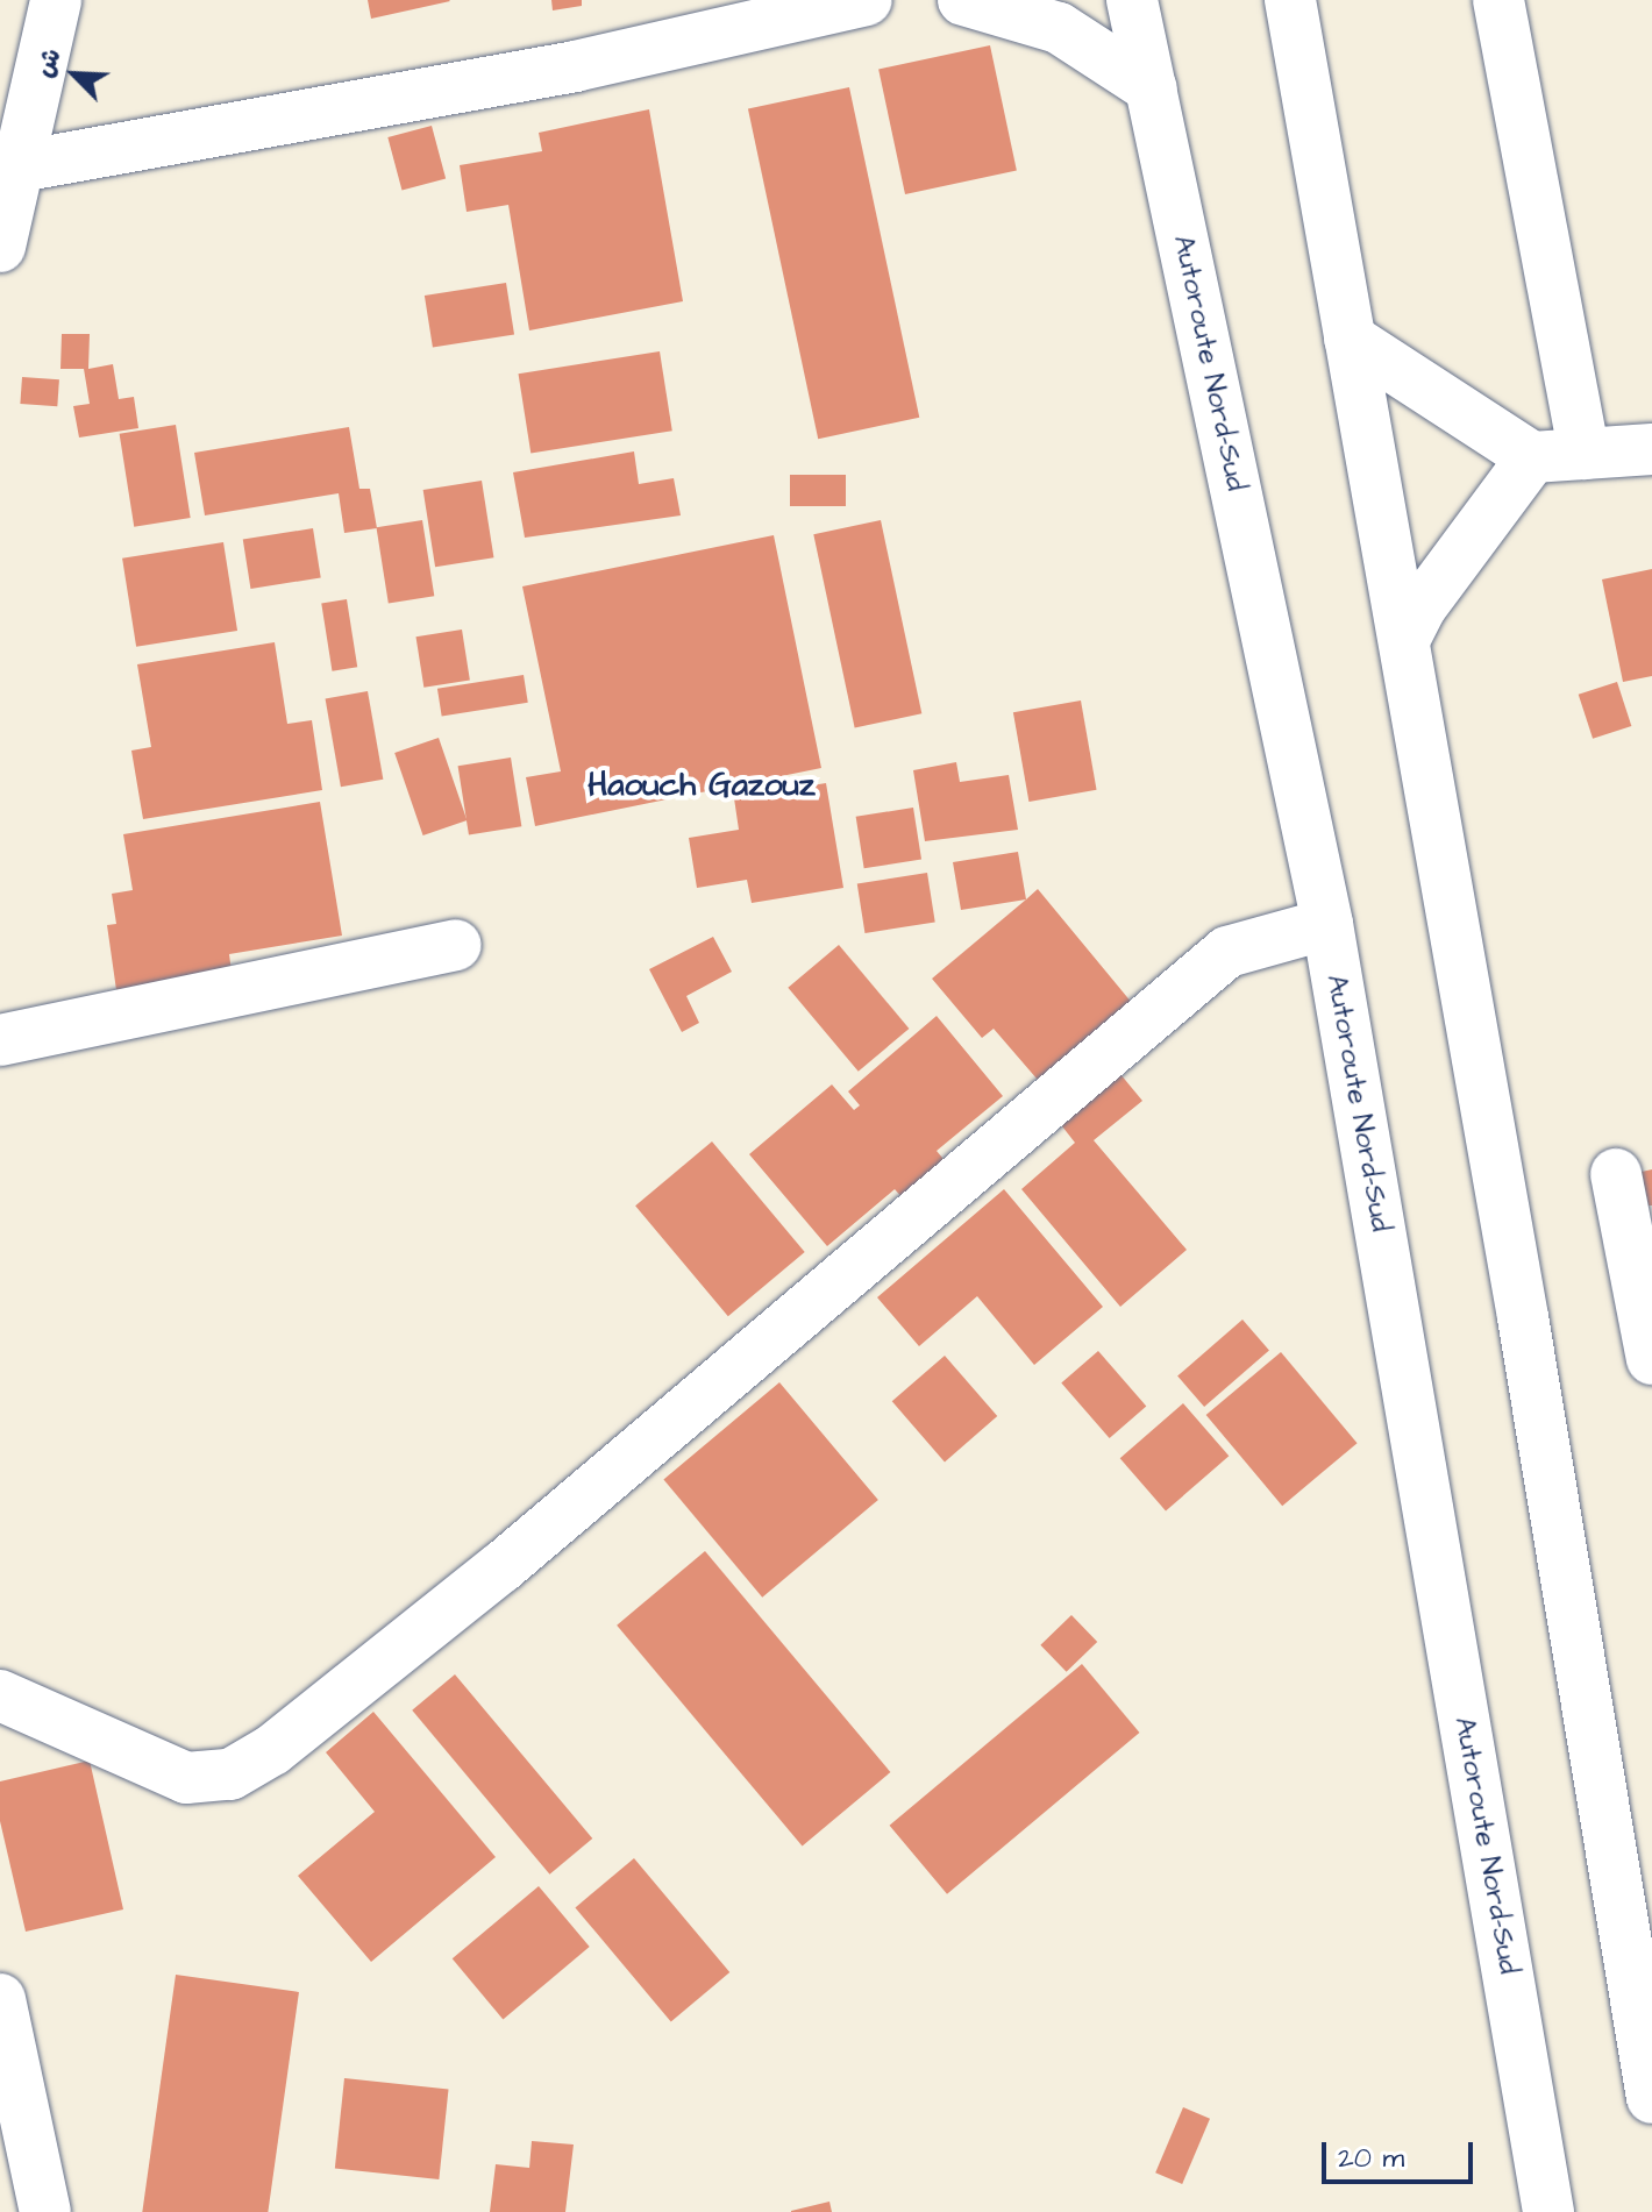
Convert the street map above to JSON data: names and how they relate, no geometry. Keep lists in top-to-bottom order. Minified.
{"streets":{"main road":["Autoroute Nord-Sud"]},"districts":["Haouch Gazouz"],"scale_bar":"20 m","north":"top left"}
